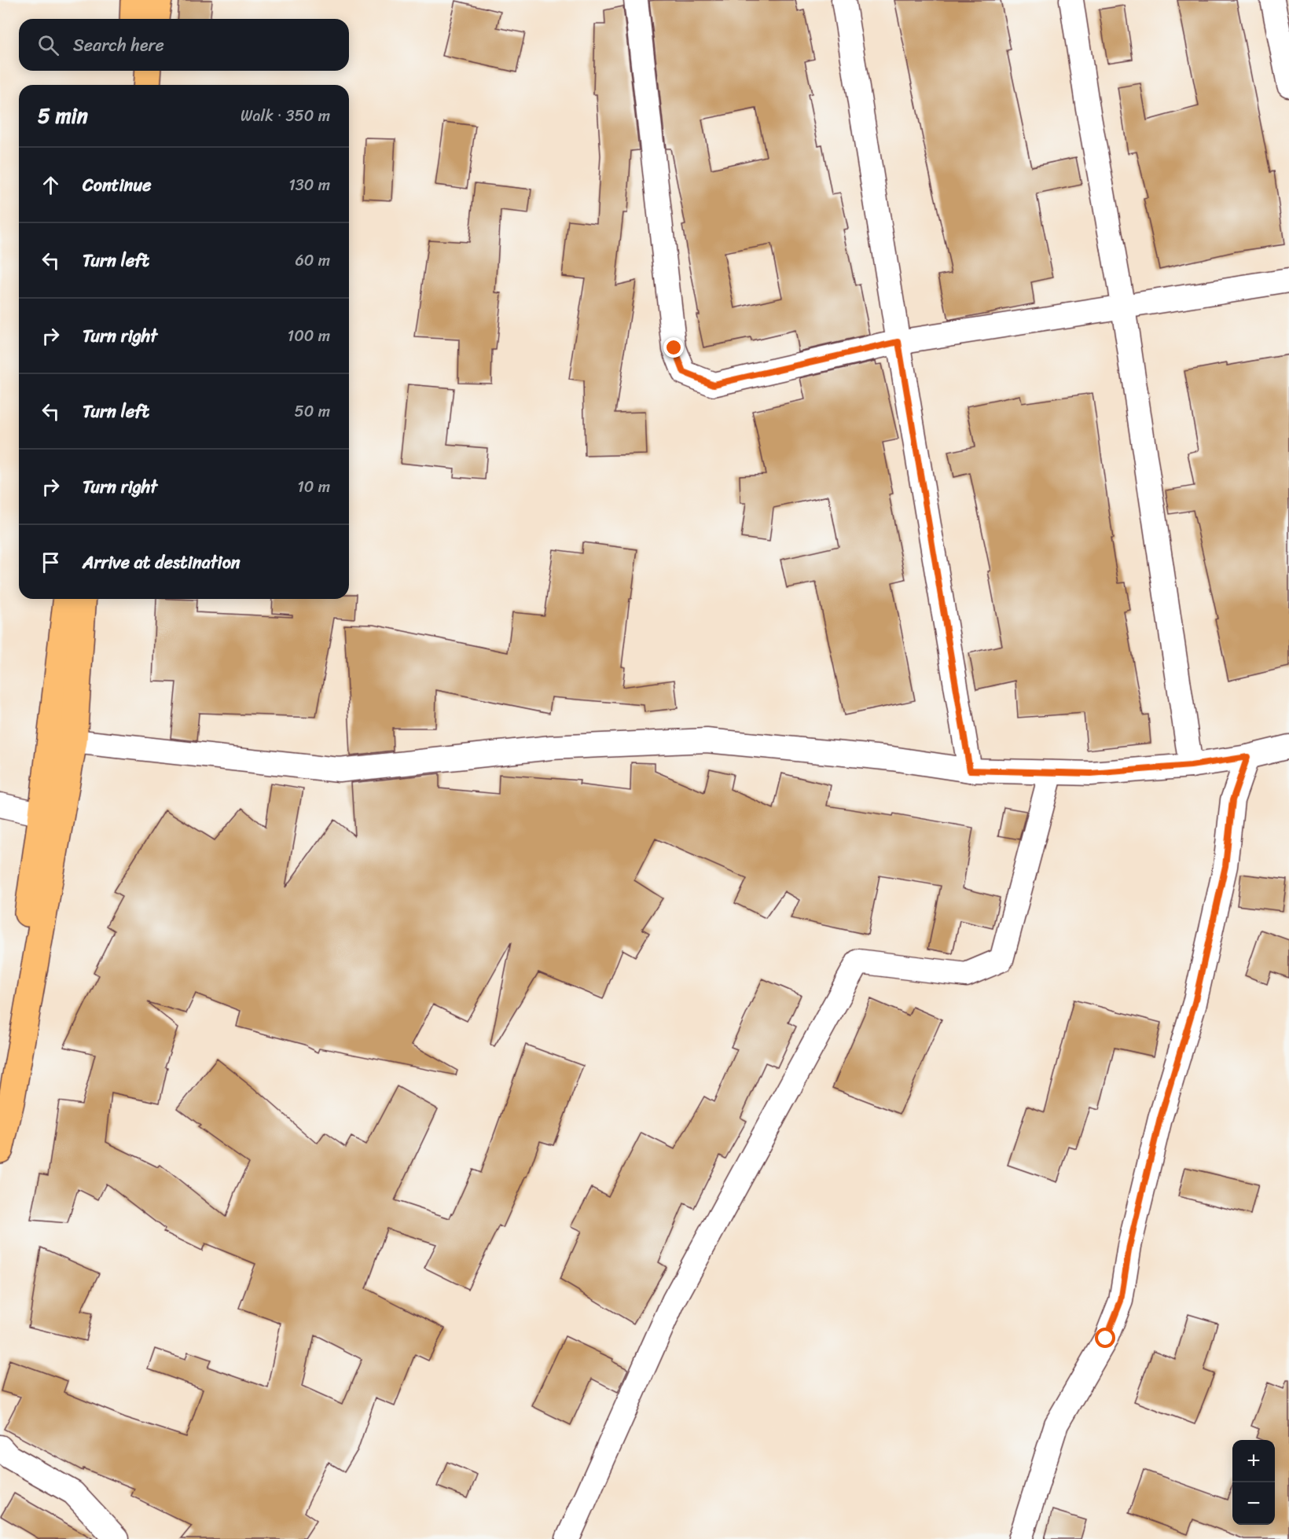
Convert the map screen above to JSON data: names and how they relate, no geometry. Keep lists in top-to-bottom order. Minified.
{"page":{"search":"Search here","heading":["5 min","Walk · 350 m"],"list":[["Continue","130 m"],["Turn left","60 m"],["Turn right","100 m"],["Turn left","50 m"],["Turn right","10 m"],"Arrive at destination"],"map_buttons":["+","−"]}}
